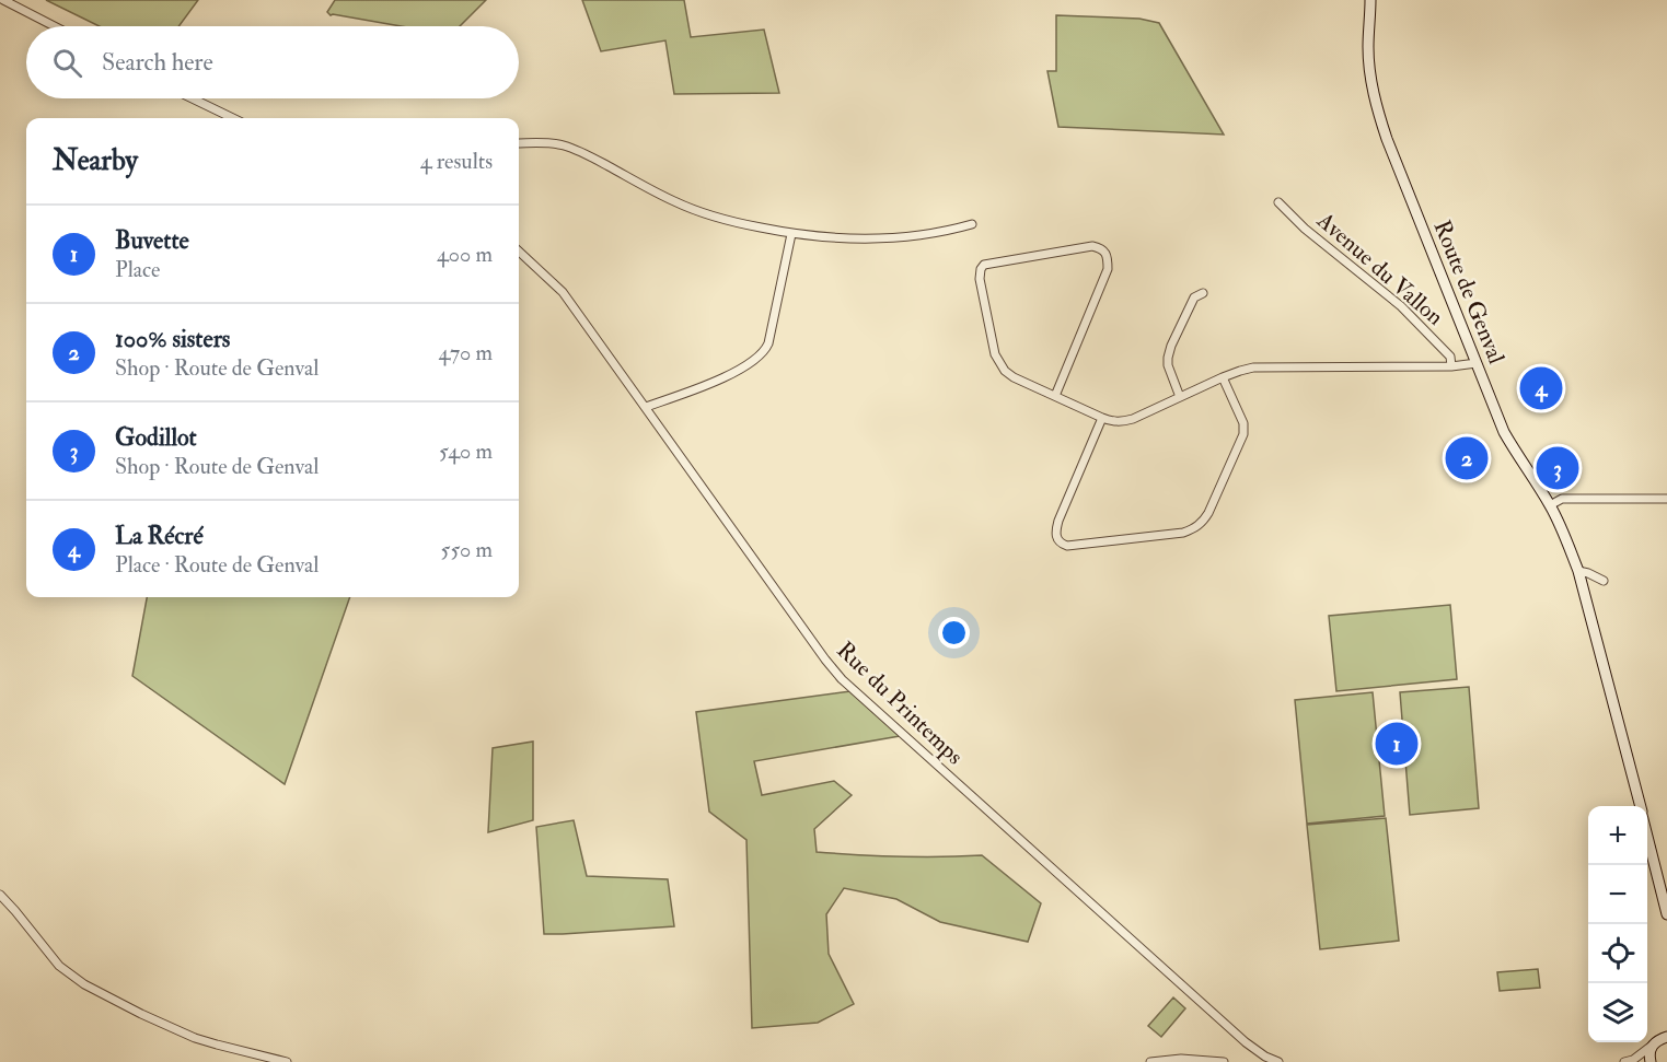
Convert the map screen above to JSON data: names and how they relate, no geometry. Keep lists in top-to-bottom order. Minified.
{"streets":{"main road":["Route de Genval"],"street":["Avenue du Vallon","Rue du Printemps"]},"page":{"search":"Search here","heading":["Nearby","4 results"],"list":[{"mark":"1","name":"Buvette","note":"Place","value":"400 m"},{"mark":"2","name":"100% sisters","note":"Shop · Route de Genval","value":"470 m"},{"mark":"3","name":"Godillot","note":"Shop · Route de Genval","value":"540 m"},{"mark":"4","name":"La Récré","note":"Place · Route de Genval","value":"550 m"}],"pins":["4","2","3","1"],"map_buttons":["+","−"]}}
